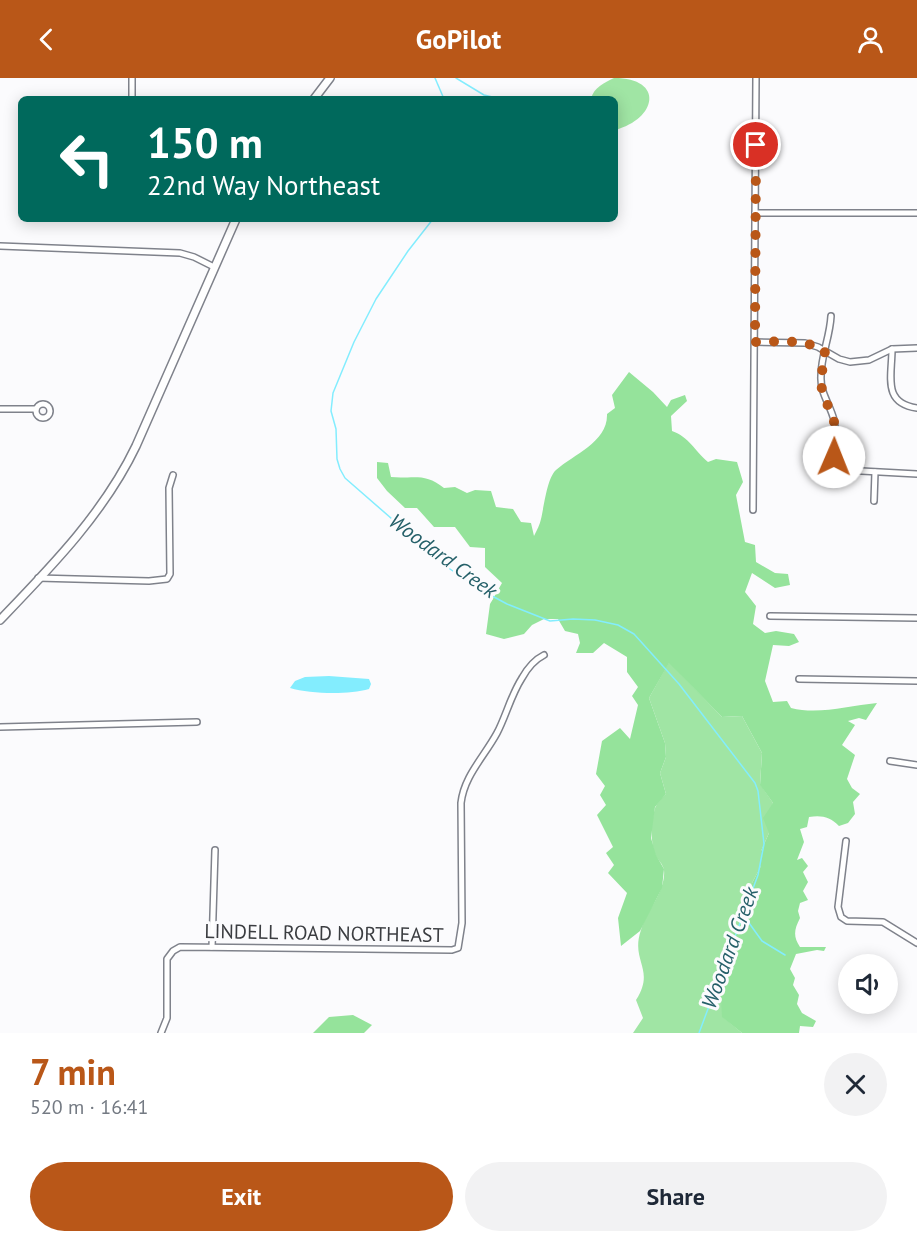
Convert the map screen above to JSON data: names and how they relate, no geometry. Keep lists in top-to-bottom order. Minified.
{"streets":{"street":["LINDELL ROAD NORTHEAST"]},"water":["Woodard Creek"],"page":{"header":"GoPilot","turn":["150 m","22nd Way Northeast"],"heading":["7 min","520 m · 16:41"],"buttons":["Exit","Share"]}}
